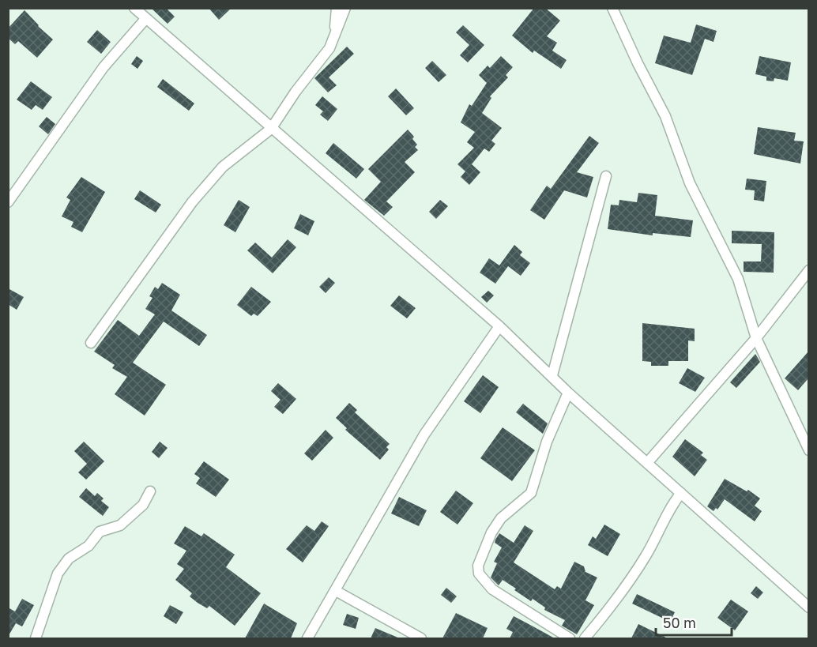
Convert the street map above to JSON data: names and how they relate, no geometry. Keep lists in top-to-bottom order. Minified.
{"scale_bar":"50 m"}
